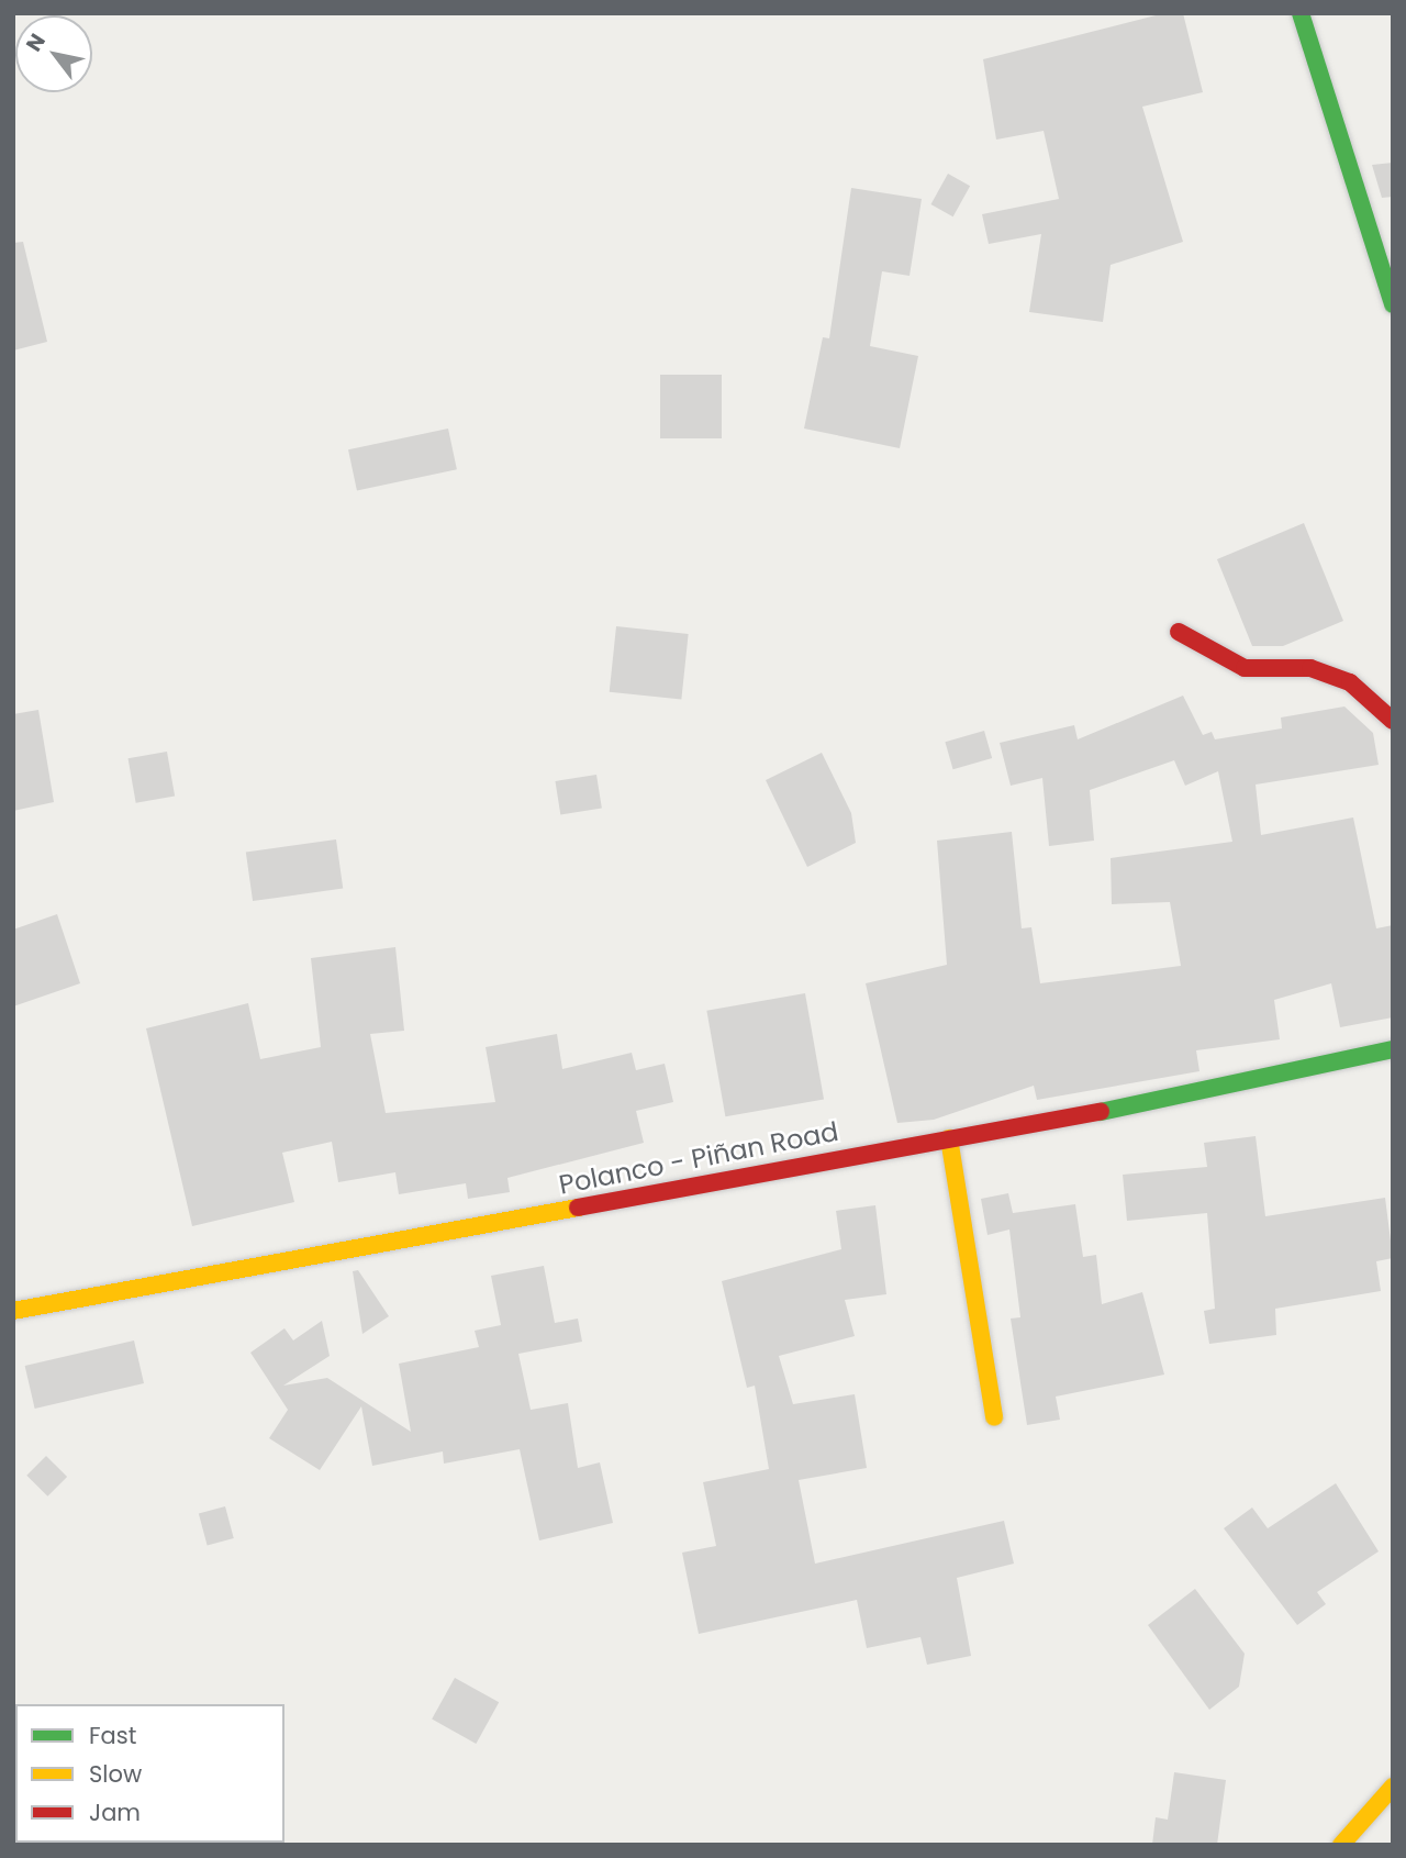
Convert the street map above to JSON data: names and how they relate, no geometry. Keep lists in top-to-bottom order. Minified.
{"streets":{"main road":["Polanco - Piñan Road"]},"legend":["Fast","Slow","Jam"],"north":"top left"}
